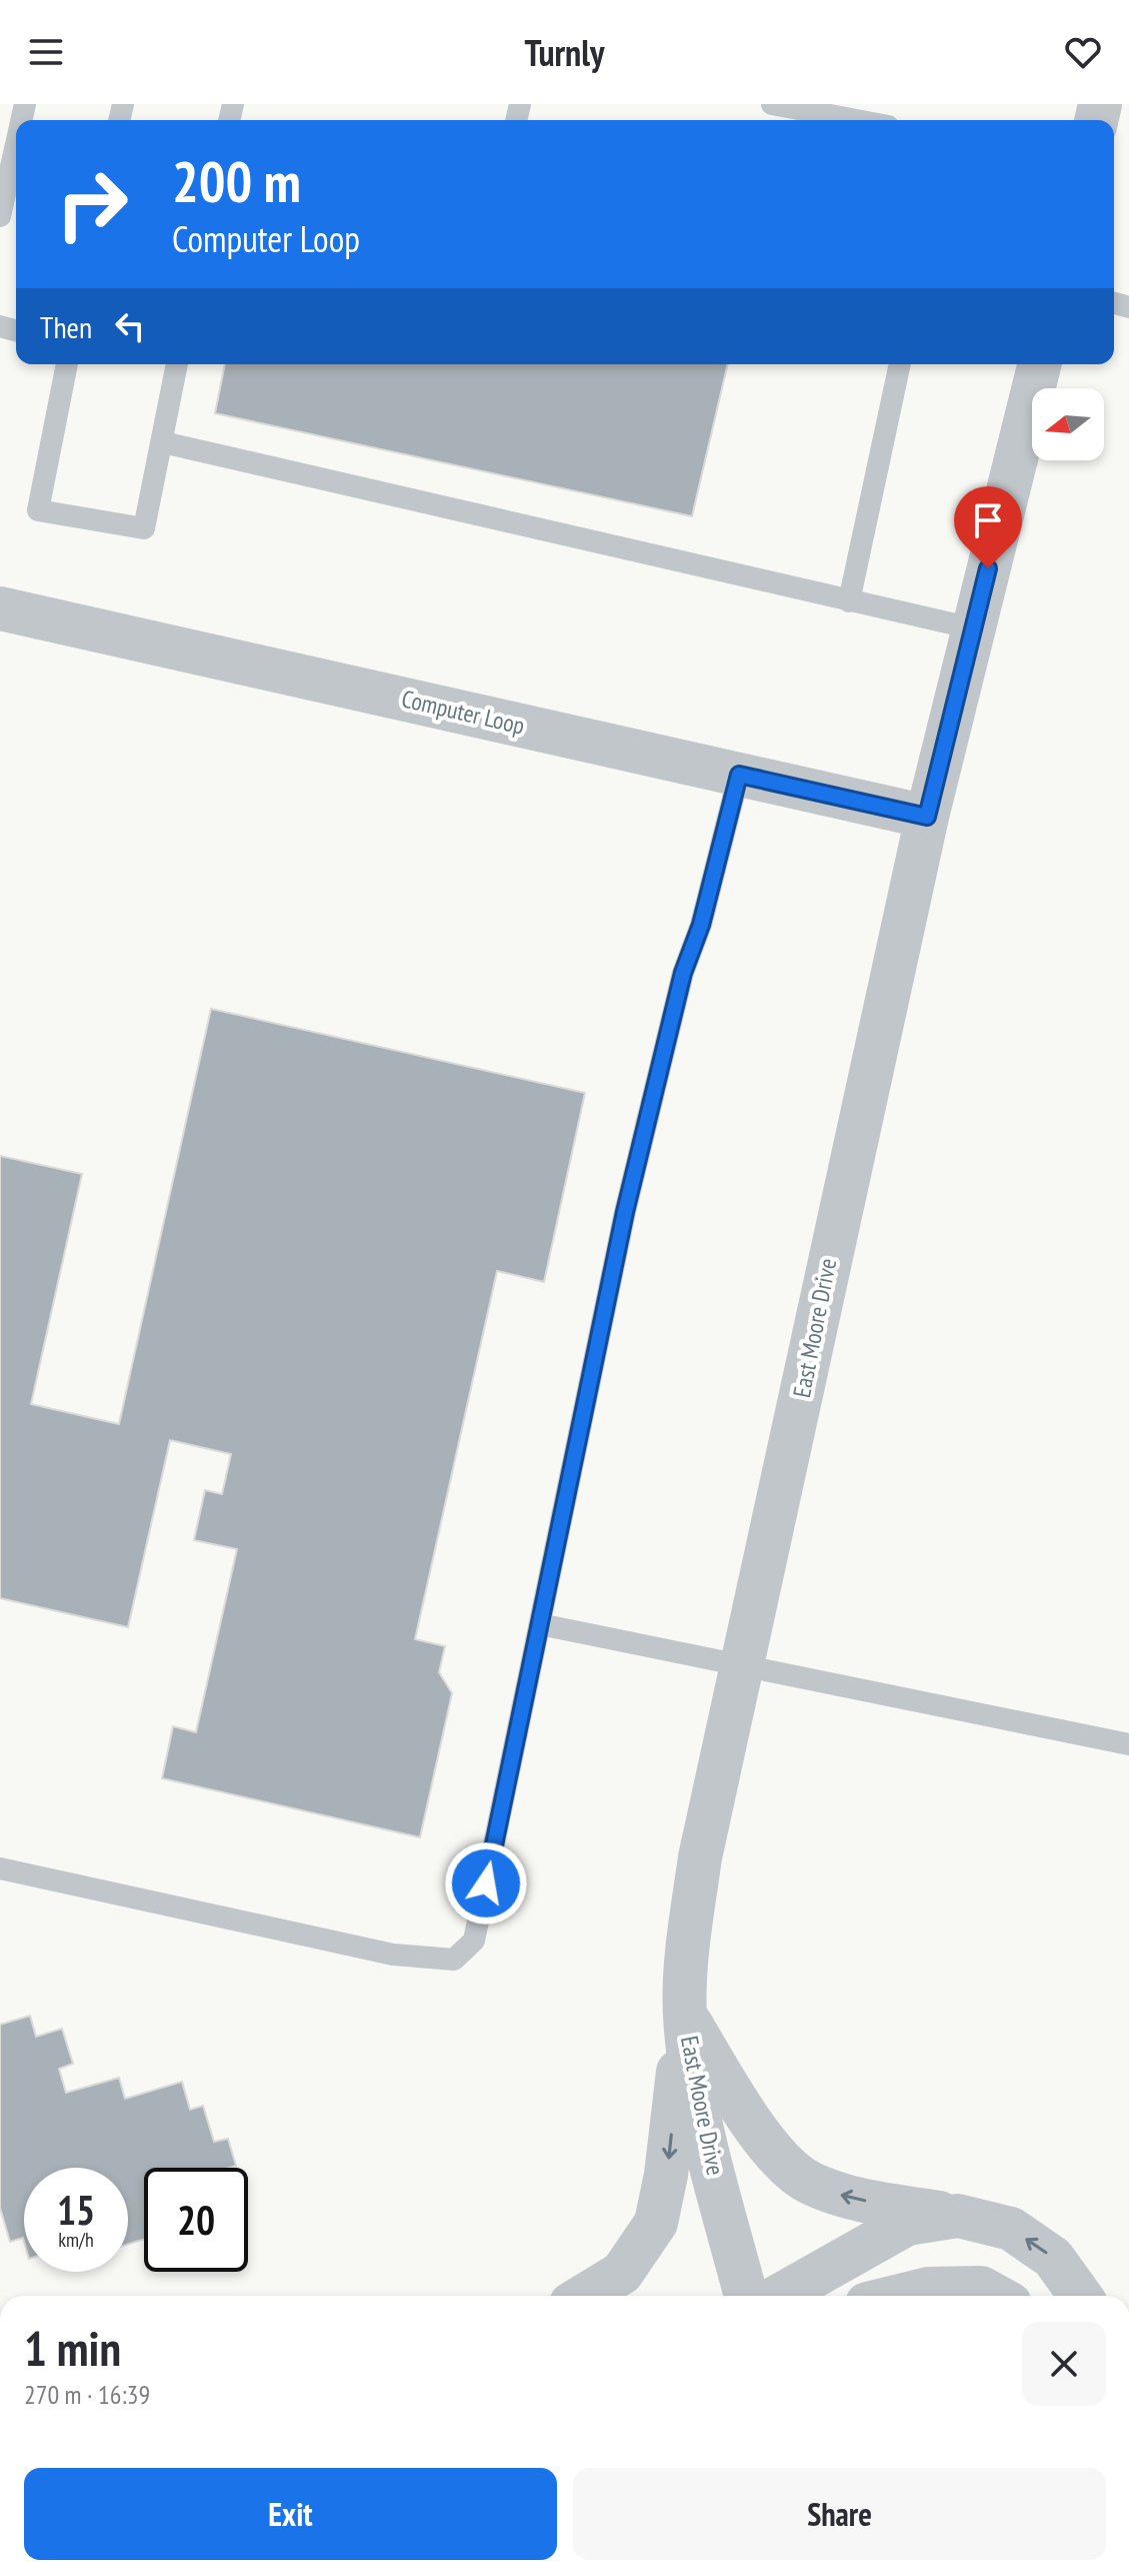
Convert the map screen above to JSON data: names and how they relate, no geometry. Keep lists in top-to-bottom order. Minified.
{"streets":{"street":["Computer Loop","East Moore Drive"]},"crossings":[["Computer Loop","East Moore Drive"]],"north":"left","page":{"header":"Turnly","turn":["200 m","Computer Loop"],"then":"Then","speed":"15 km/h","limit":"20","heading":["1 min","270 m · 16:39"],"buttons":["Exit","Share"]}}
